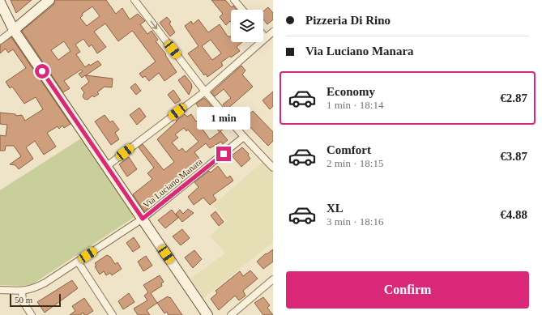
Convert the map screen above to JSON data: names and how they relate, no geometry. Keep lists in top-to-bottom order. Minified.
{"streets":{"street":["Via Luciano Manara"]},"scale_bar":"50 m","page":{"banner":["Pizzeria Di Rino","Via Luciano Manara"],"list":[{"name":"Economy","note":"1 min · 18:14","value":"€2.87"},{"name":"Comfort","note":"2 min · 18:15","value":"€3.87"},{"name":"XL","note":"3 min · 18:16","value":"€4.88"}],"bubble":"1 min","buttons":"Confirm","scale":"50 m"}}
